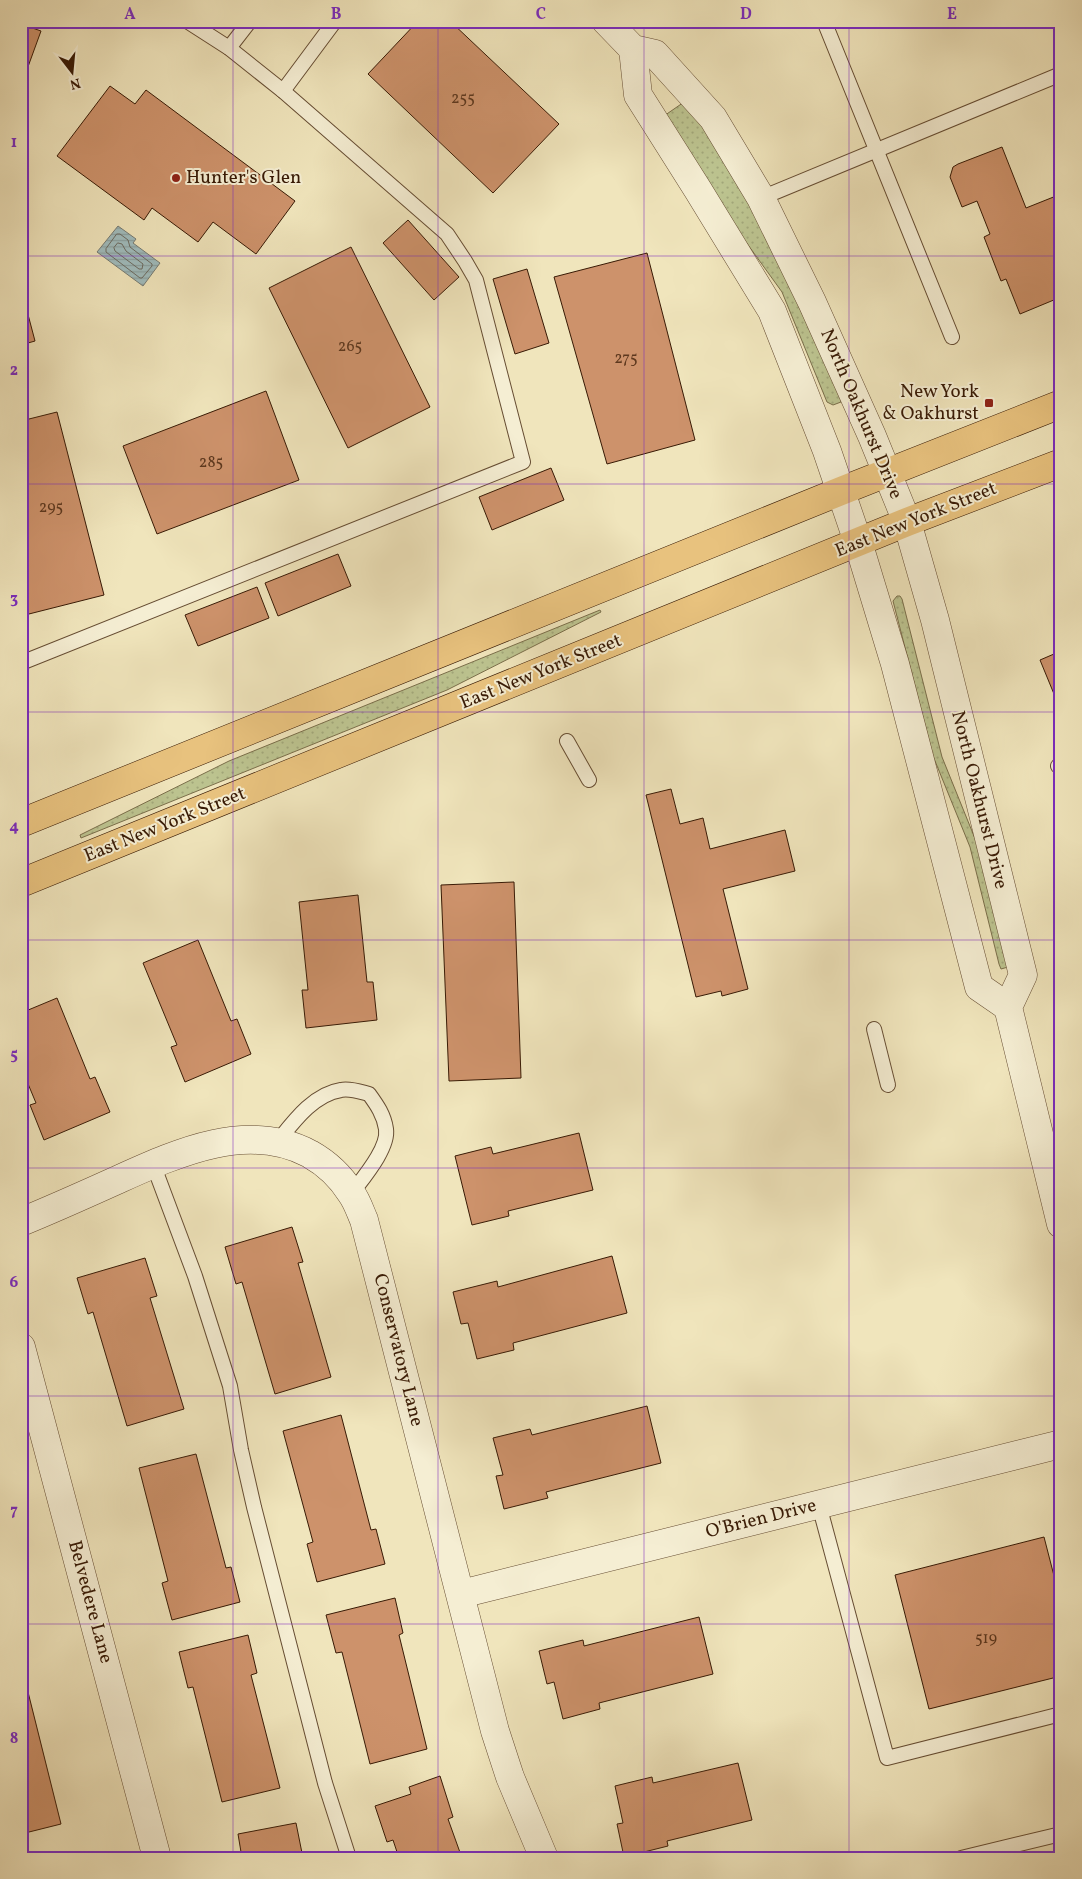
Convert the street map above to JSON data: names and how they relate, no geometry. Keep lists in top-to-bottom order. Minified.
{"streets":{"main road":["East New York Street"],"street":["North Oakhurst Drive","Conservatory Lane","O'Brien Drive","Belvedere Lane"]},"crossings":[["North Oakhurst Drive","East New York Street"],["Conservatory Lane","O'Brien Drive"]],"places":{"other":["Hunter's Glen"],"transit":["New York & Oakhurst"]},"house_numbers":["255","265","275","285","295","519"],"north":"bottom","grid":{"columns":["A","B","C","D","E"],"rows":["1","2","3","4","5","6","7","8"]}}
